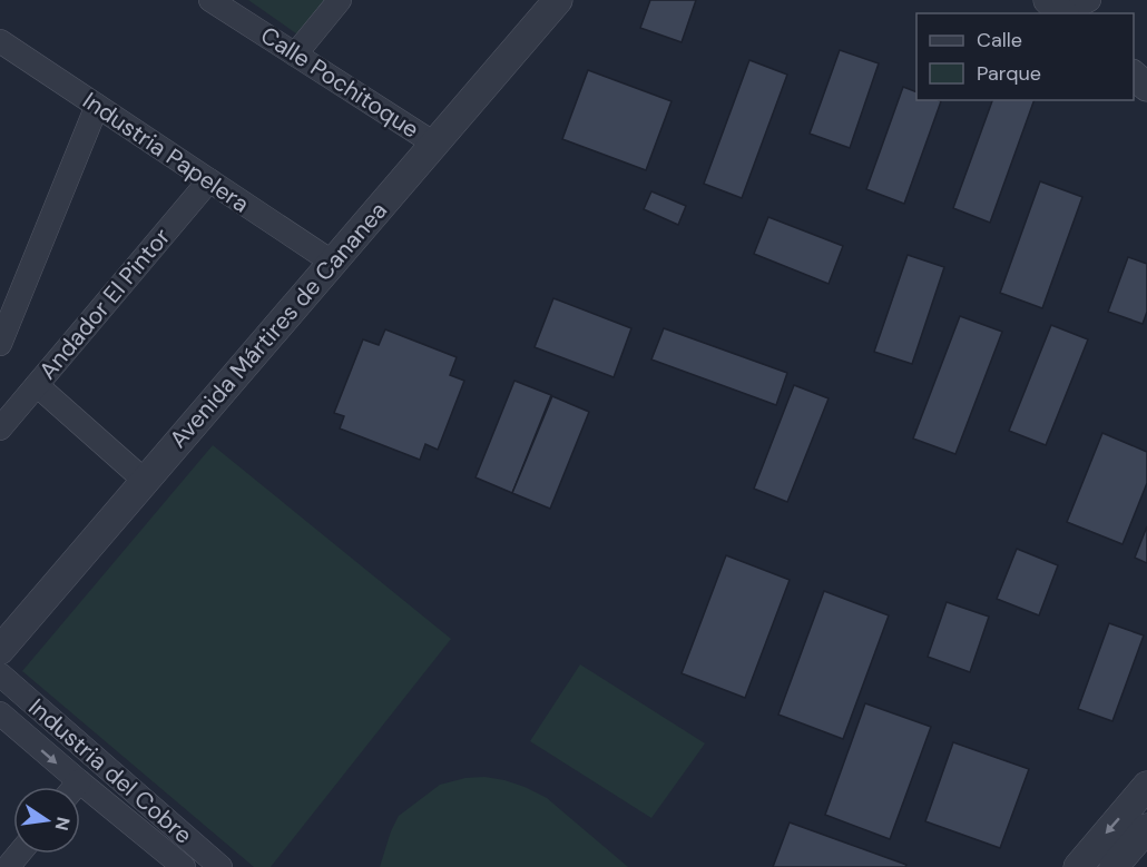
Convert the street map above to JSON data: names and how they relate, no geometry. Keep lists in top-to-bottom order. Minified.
{"streets":{"street":["Calle Pochitoque","Industria Papelera","Andador El Pintor","Avenida Mártires de Cananea","Industria del Cobre"]},"crossings":[["Calle Pochitoque","Avenida Mártires de Cananea"],["Industria Papelera","Andador El Pintor"],["Industria Papelera","Avenida Mártires de Cananea"]],"legend":["Calle","Parque"],"north":"right"}
